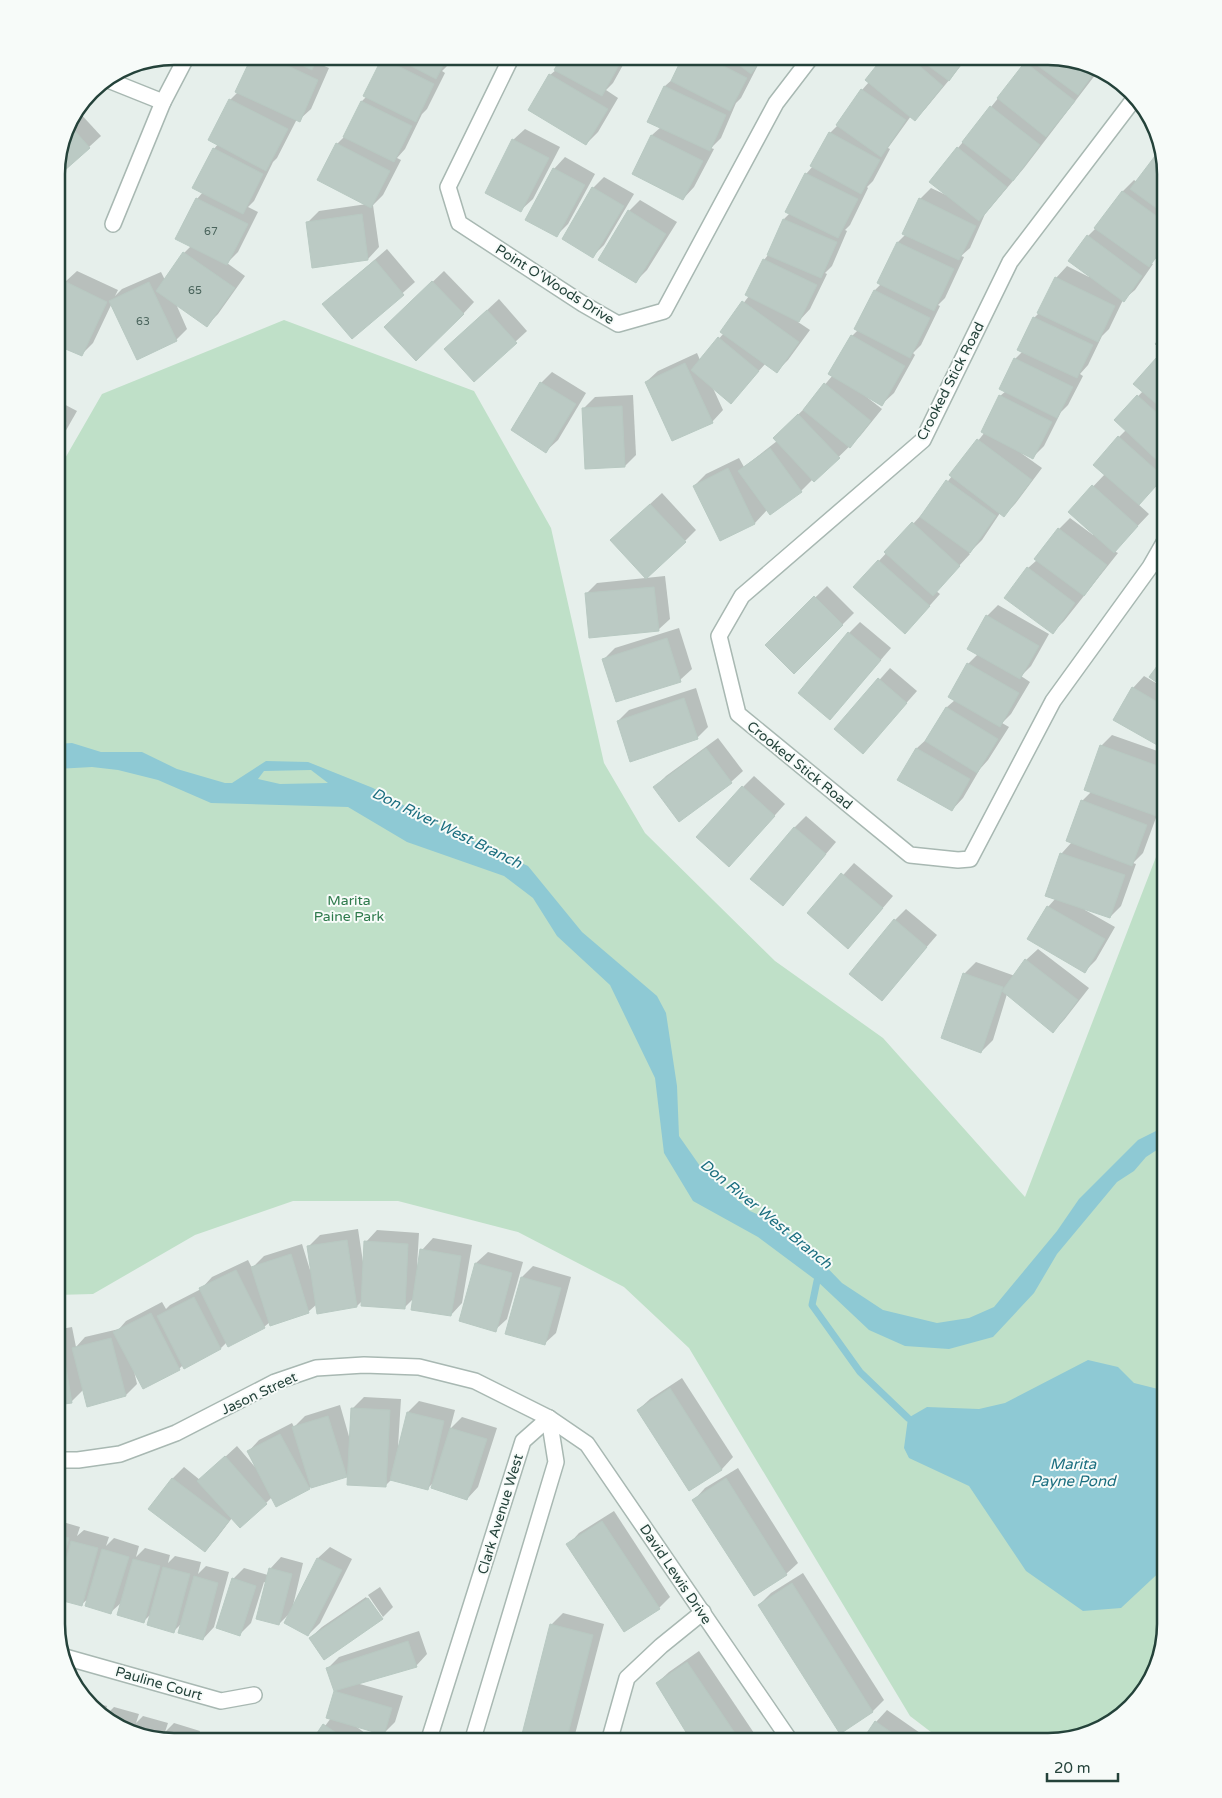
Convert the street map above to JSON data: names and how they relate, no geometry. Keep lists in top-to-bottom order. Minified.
{"streets":{"street":["Point O'Woods Drive","Crooked Stick Road","Jason Street","Clark Avenue West","David Lewis Drive","Pauline Court"]},"crossings":[["Jason Street","Clark Avenue West"],["Jason Street","David Lewis Drive"],["Clark Avenue West","David Lewis Drive"]],"water":["Don River West Branch","Marita Payne Pond"],"parks":["Marita Paine Park"],"house_numbers":["67","65","63"],"scale_bar":"20 m"}
